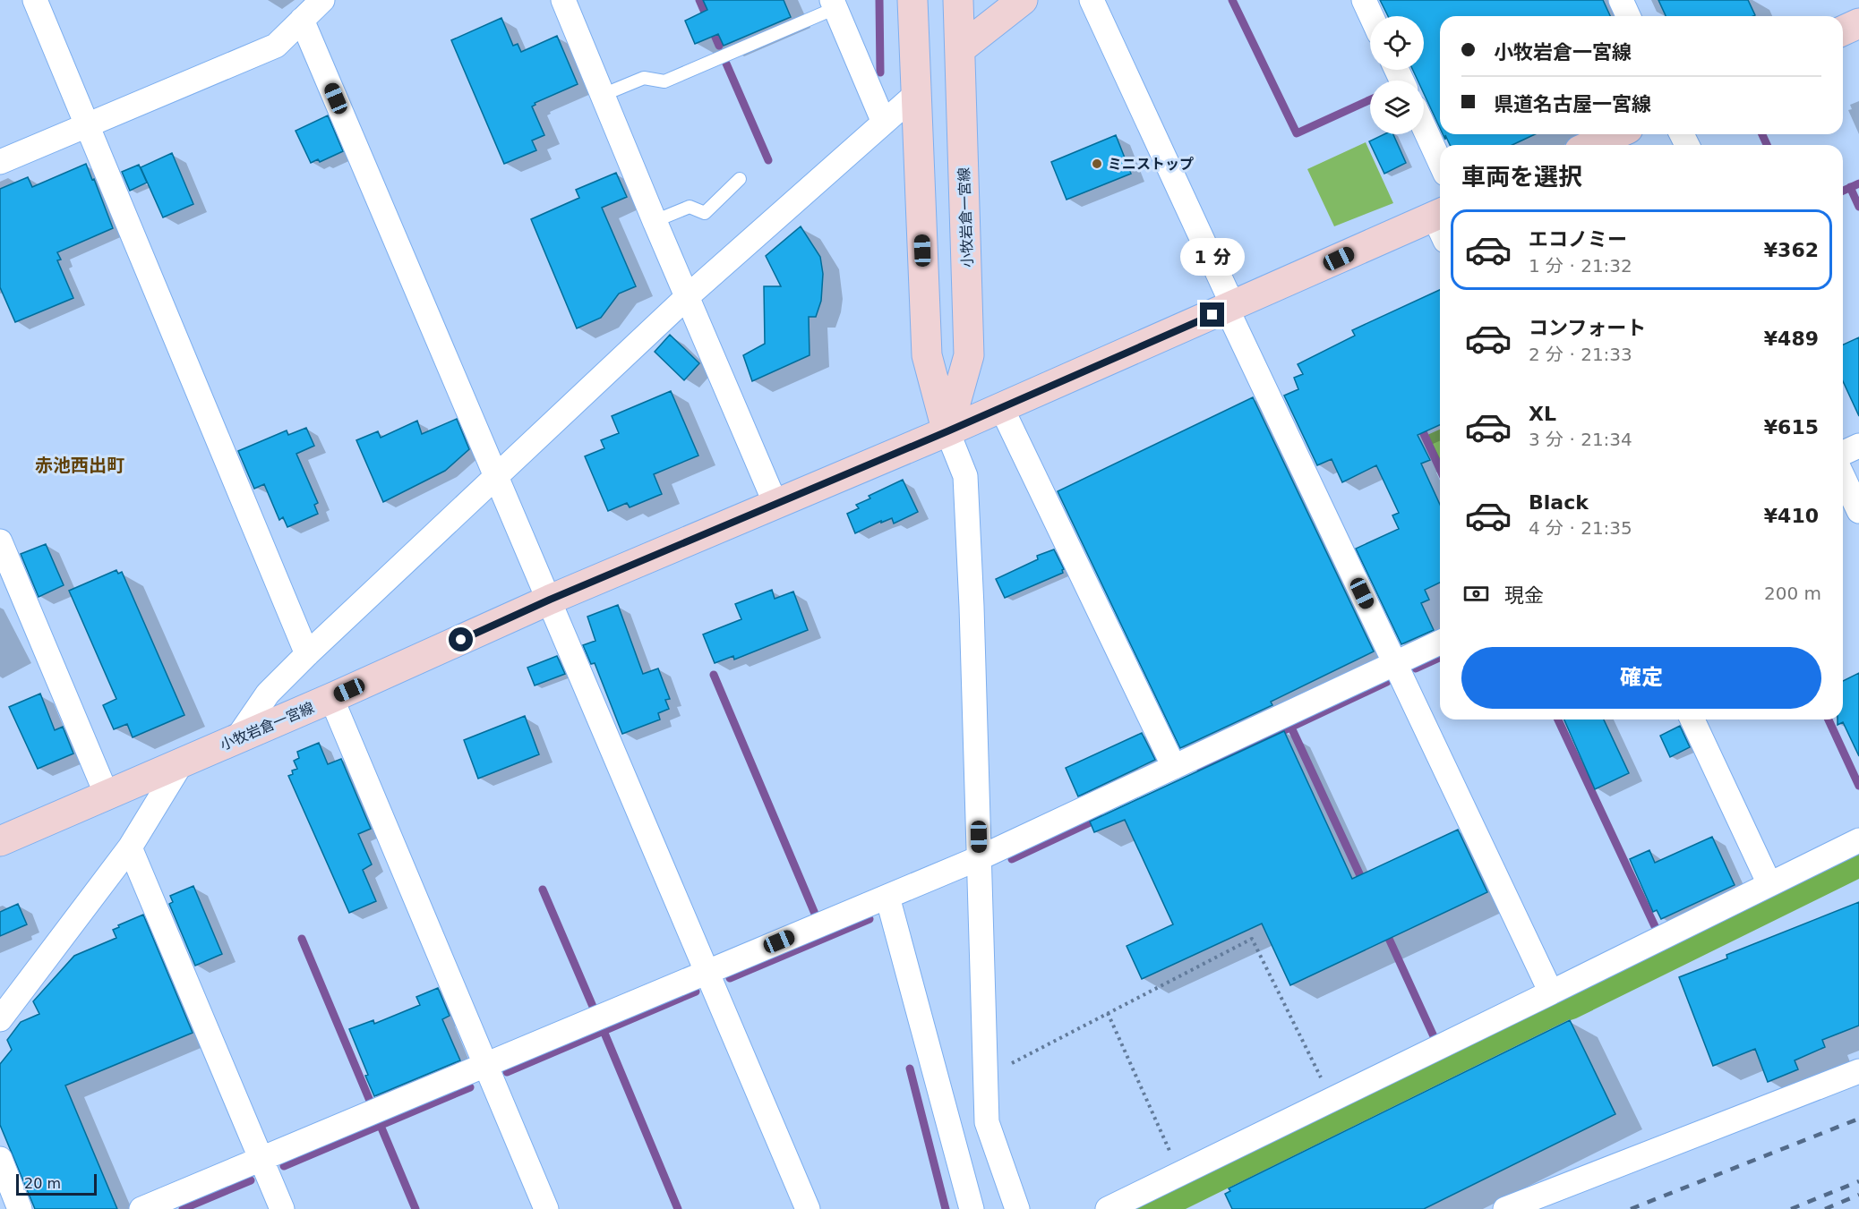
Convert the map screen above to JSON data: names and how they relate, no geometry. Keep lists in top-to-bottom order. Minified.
{"streets":{"main road":["小牧岩倉一宮線"]},"districts":["赤池西出町"],"places":["ミニストップ"],"scale_bar":"20 m","page":{"banner":["小牧岩倉一宮線","県道名古屋一宮線"],"heading":"車両を選択","list":[{"name":"エコノミー","note":"1 分 · 21:32","value":"¥362"},{"name":"コンフォート","note":"2 分 · 21:33","value":"¥489"},{"name":"XL","note":"3 分 · 21:34","value":"¥615"},{"name":"Black","note":"4 分 · 21:35","value":"¥410"}],"bubble":"1 分","pay":["現金","200 m"],"buttons":"確定","scale":"20 m"}}
